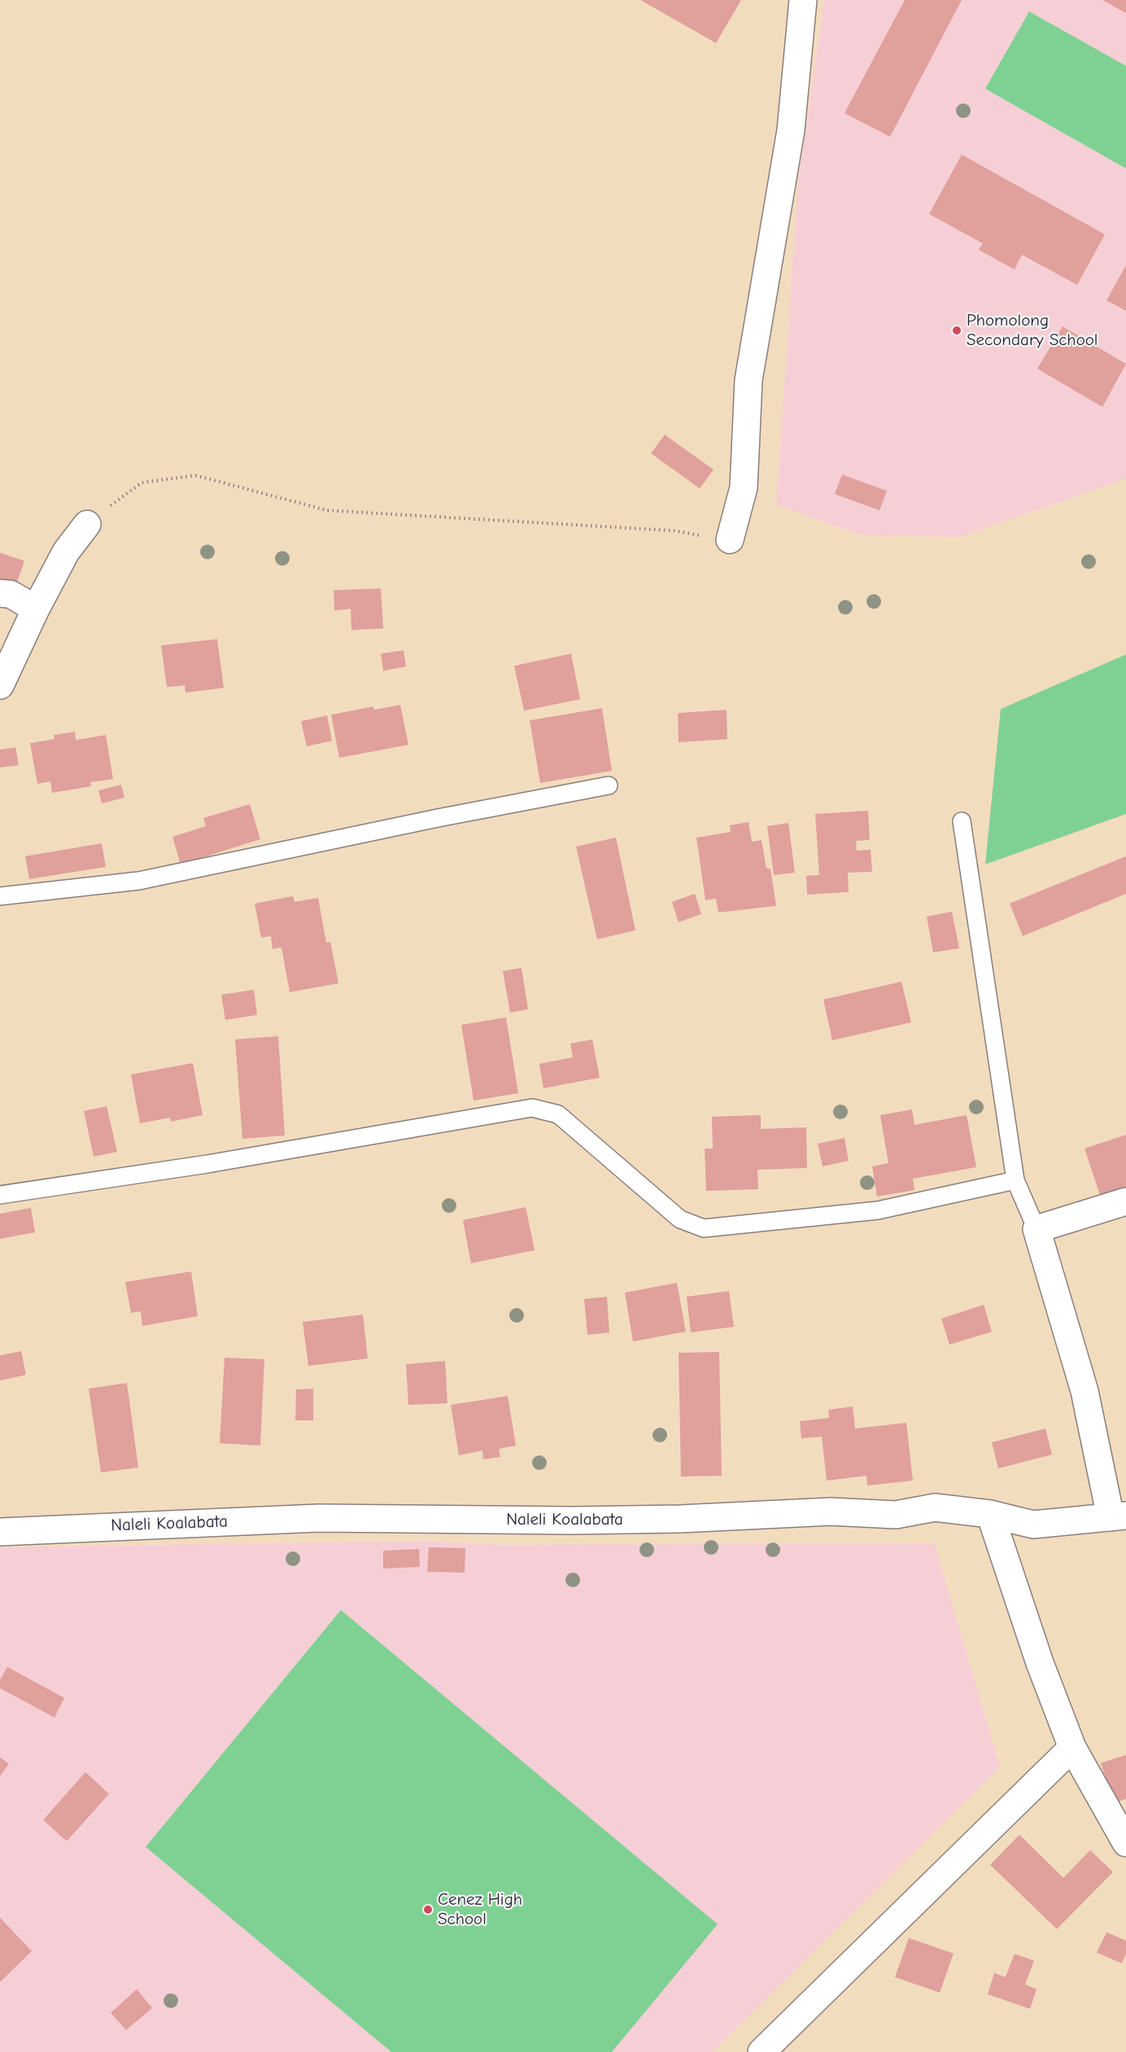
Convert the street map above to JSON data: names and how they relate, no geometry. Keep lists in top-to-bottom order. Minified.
{"streets":{"street":["Naleli Koalabata"]},"places":["Phomolong Secondary School","Cenez High School"]}
